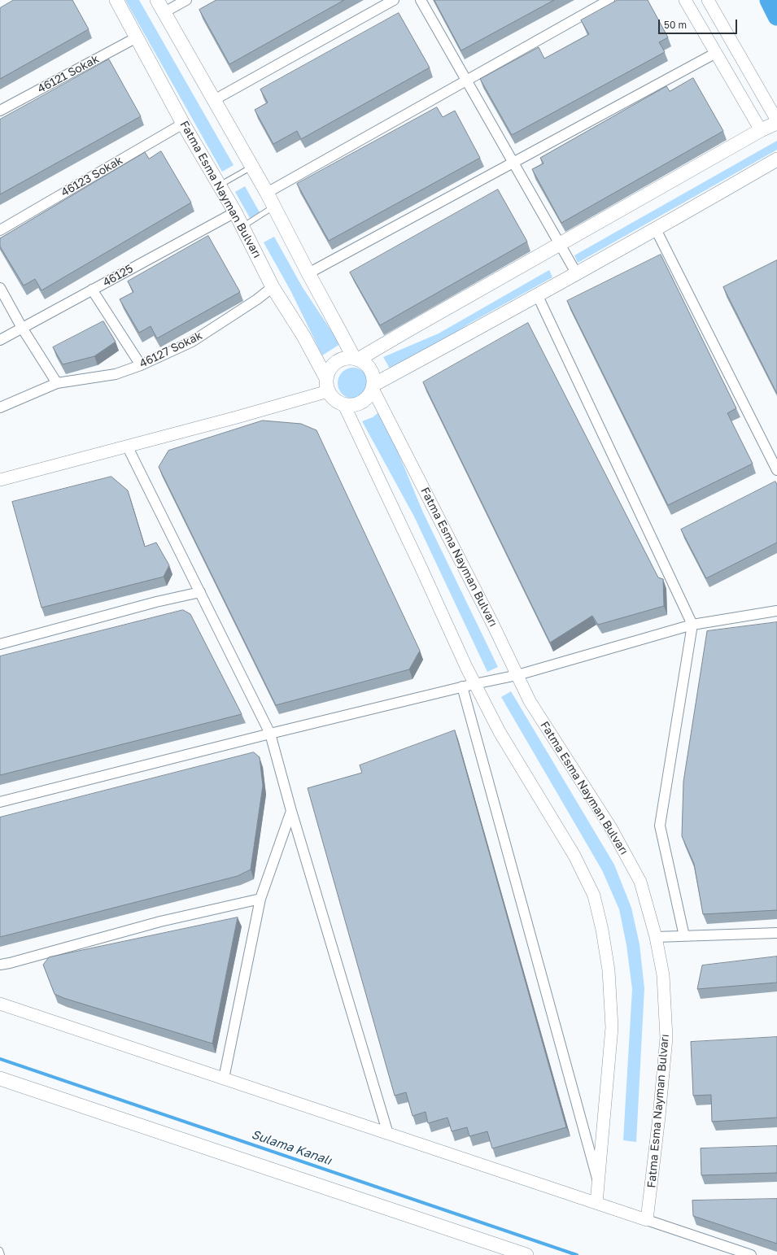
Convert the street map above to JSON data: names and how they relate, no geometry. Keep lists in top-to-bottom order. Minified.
{"streets":{"main road":["Fatma Esma Nayman Bulvarı"],"street":["46121 Sokak","46123 Sokak","46125","46127 Sokak"]},"crossings":[["46121 Sokak","Fatma Esma Nayman Bulvarı"],["46123 Sokak","Fatma Esma Nayman Bulvarı"],["Fatma Esma Nayman Bulvarı","46125"],["Fatma Esma Nayman Bulvarı","46127 Sokak"]],"water":["Sulama Kanalı"],"scale_bar":"50 m"}
